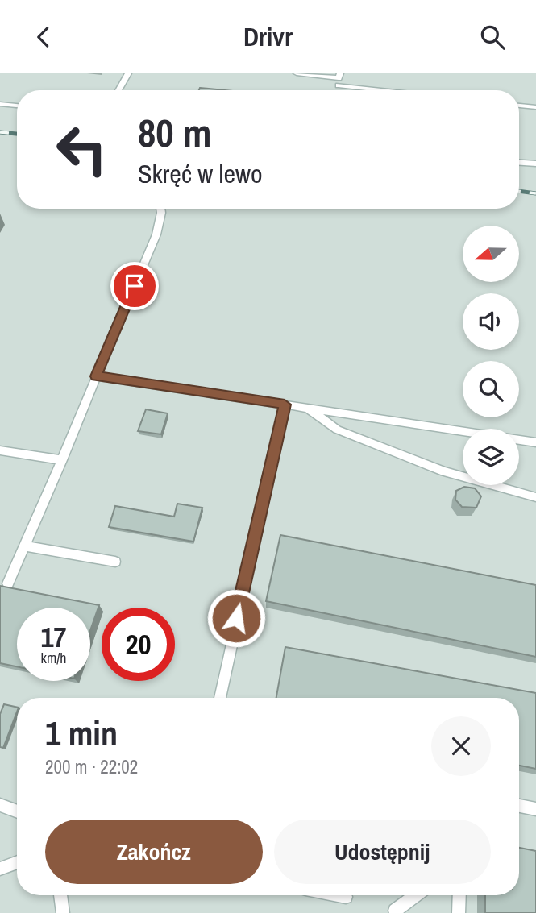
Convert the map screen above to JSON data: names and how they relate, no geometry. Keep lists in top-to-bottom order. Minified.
{"north":"left","page":{"header":"Drivr","turn":["80 m","Skręć w lewo"],"speed":"17 km/h","limit":"20","heading":["1 min","200 m · 22:02"],"buttons":["Zakończ","Udostępnij"]}}
